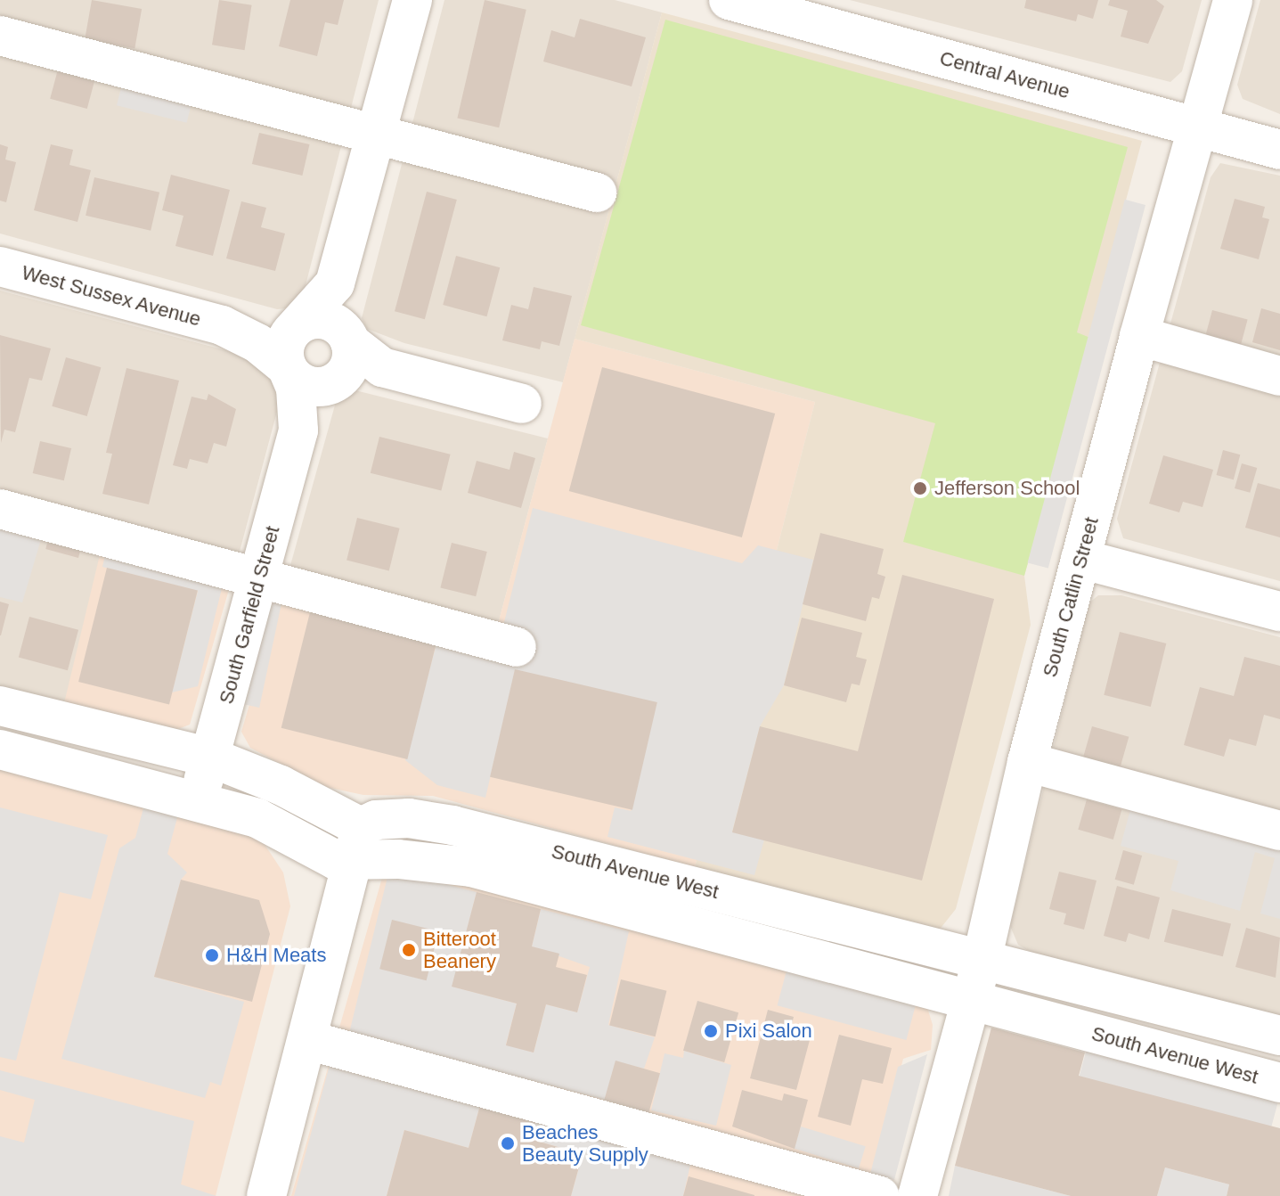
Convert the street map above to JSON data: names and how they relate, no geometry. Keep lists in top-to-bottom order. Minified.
{"streets":{"street":["Central Avenue","West Sussex Avenue","South Catlin Street","South Garfield Street","South Avenue West"]},"crossings":[["Central Avenue","South Catlin Street"],["West Sussex Avenue","South Garfield Street"],["South Catlin Street","South Avenue West"],["South Garfield Street","South Avenue West"]],"places":["Jefferson School","Bitteroot Beanery","H&H Meats","Pixi Salon","Beaches Beauty Supply"]}
